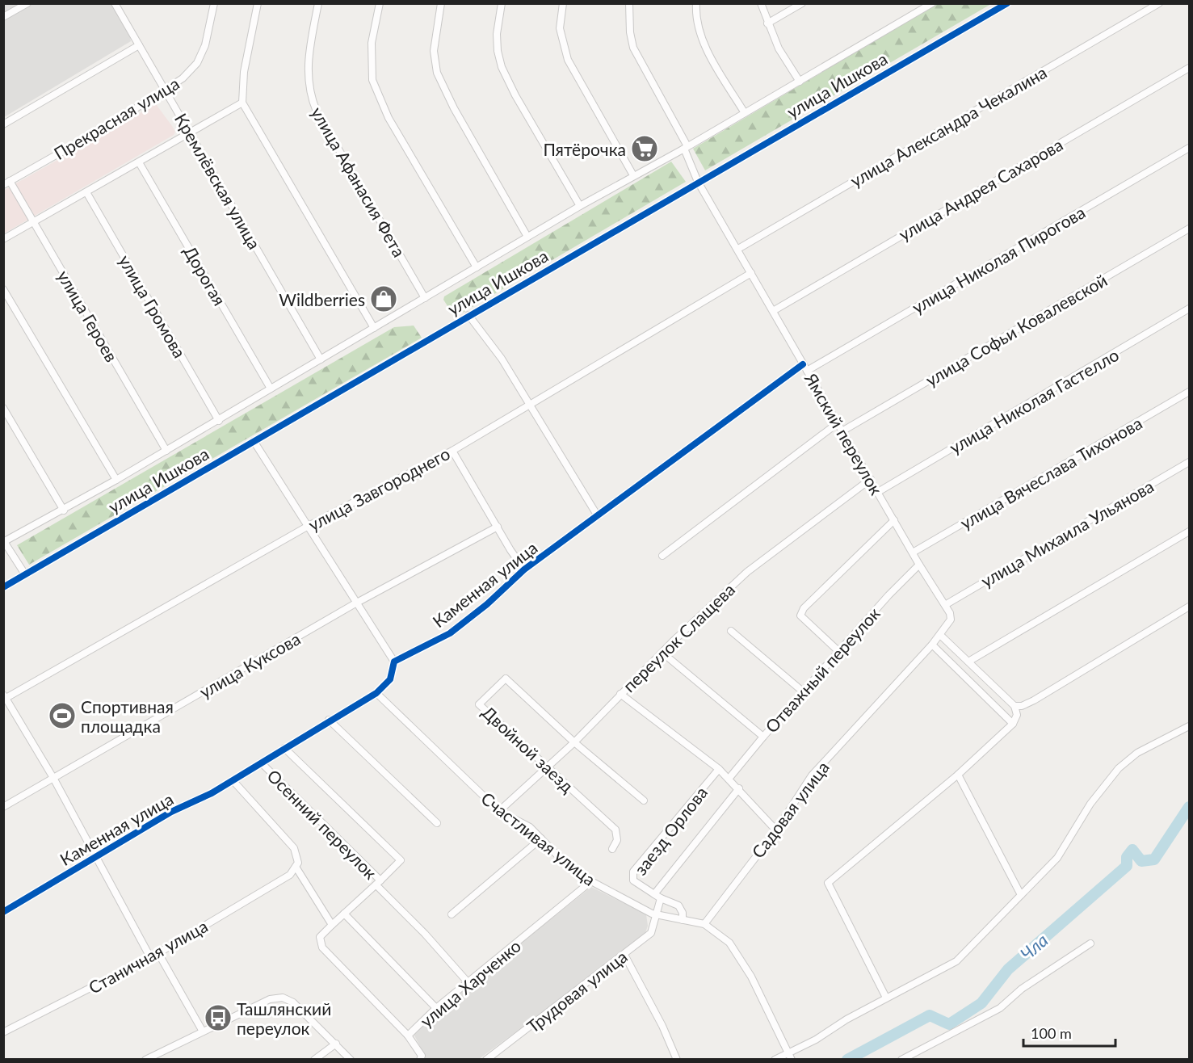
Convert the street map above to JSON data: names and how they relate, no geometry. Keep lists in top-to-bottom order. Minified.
{"streets":{"street":["улица Ишкова","Прекрасная улица","улица Александра Чекалина","Кремлёвская улица","улица Афанасия Фета","улица Андрея Сахарова","улица Николая Пирогова","Дорогая","улица Громова","улица Героев","улица Софьи Ковалевской","улица Николая Гастелло","Ямский переулок","улица Вячеслава Тихонова","улица Завгороднего","улица Михаила Ульянова","Каменная улица","переулок Слащева","улица Куксова","Отважный переулок","Двойной заезд","Садовая улица","Осенний переулок","заезд Орлова","Счастливая улица","Станичная улица","улица Харченко","Трудовая улица"]},"crossings":[["улица Ишкова","Кремлёвская улица"],["улица Ишкова","улица Афанасия Фета"],["улица Ишкова","Дорогая"],["улица Ишкова","улица Громова"],["улица Ишкова","улица Героев"],["улица Ишкова","Ямский переулок"],["Прекрасная улица","Кремлёвская улица"],["Прекрасная улица","улица Героев"],["улица Александра Чекалина","Ямский переулок"],["улица Андрея Сахарова","Ямский переулок"],["улица Николая Пирогова","Ямский переулок"],["улица Николая Пирогова","Каменная улица"],["улица Софьи Ковалевской","Ямский переулок"],["улица Николая Гастелло","Ямский переулок"],["Ямский переулок","улица Вячеслава Тихонова"],["Ямский переулок","улица Завгороднего"],["Ямский переулок","улица Михаила Ульянова"],["Ямский переулок","Каменная улица"],["Ямский переулок","переулок Слащева"],["Ямский переулок","Отважный переулок"],["Ямский переулок","Садовая улица"],["улица Михаила Ульянова","Садовая улица"],["Каменная улица","Осенний переулок"],["Каменная улица","Счастливая улица"],["переулок Слащева","Двойной заезд"],["переулок Слащева","Счастливая улица"],["Садовая улица","Счастливая улица"],["Осенний переулок","улица Харченко"],["заезд Орлова","Трудовая улица"],["Счастливая улица","улица Харченко"],["Счастливая улица","Трудовая улица"]],"water":["Чла"],"places":{"supermarket":["Пятёрочка"],"shop":["Wildberries"],"sports":["Спортивная площадка"],"bus stop":["Ташлянский переулок"]},"scale_bar":"100 m"}
